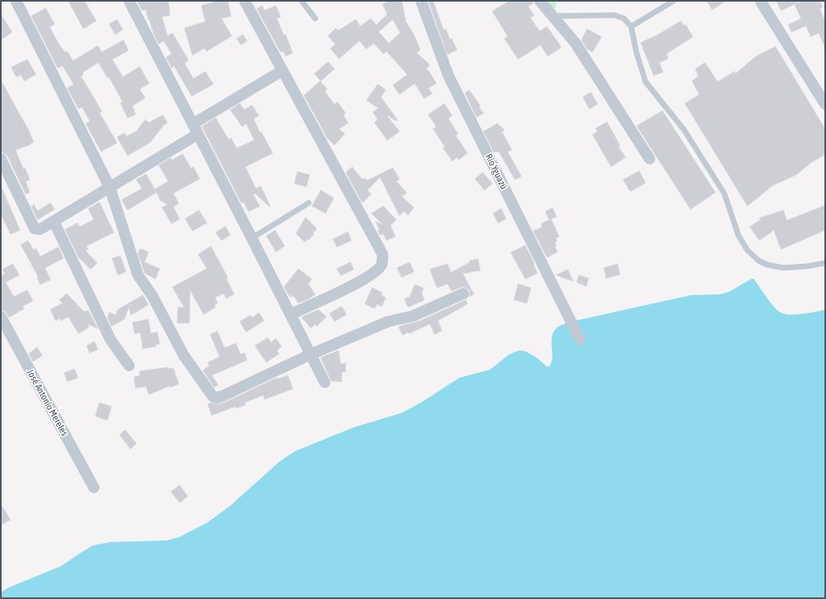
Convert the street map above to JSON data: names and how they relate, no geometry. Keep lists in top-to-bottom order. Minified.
{"streets":{"street":["Río Yguazú","José Antonio Mereles"]}}
